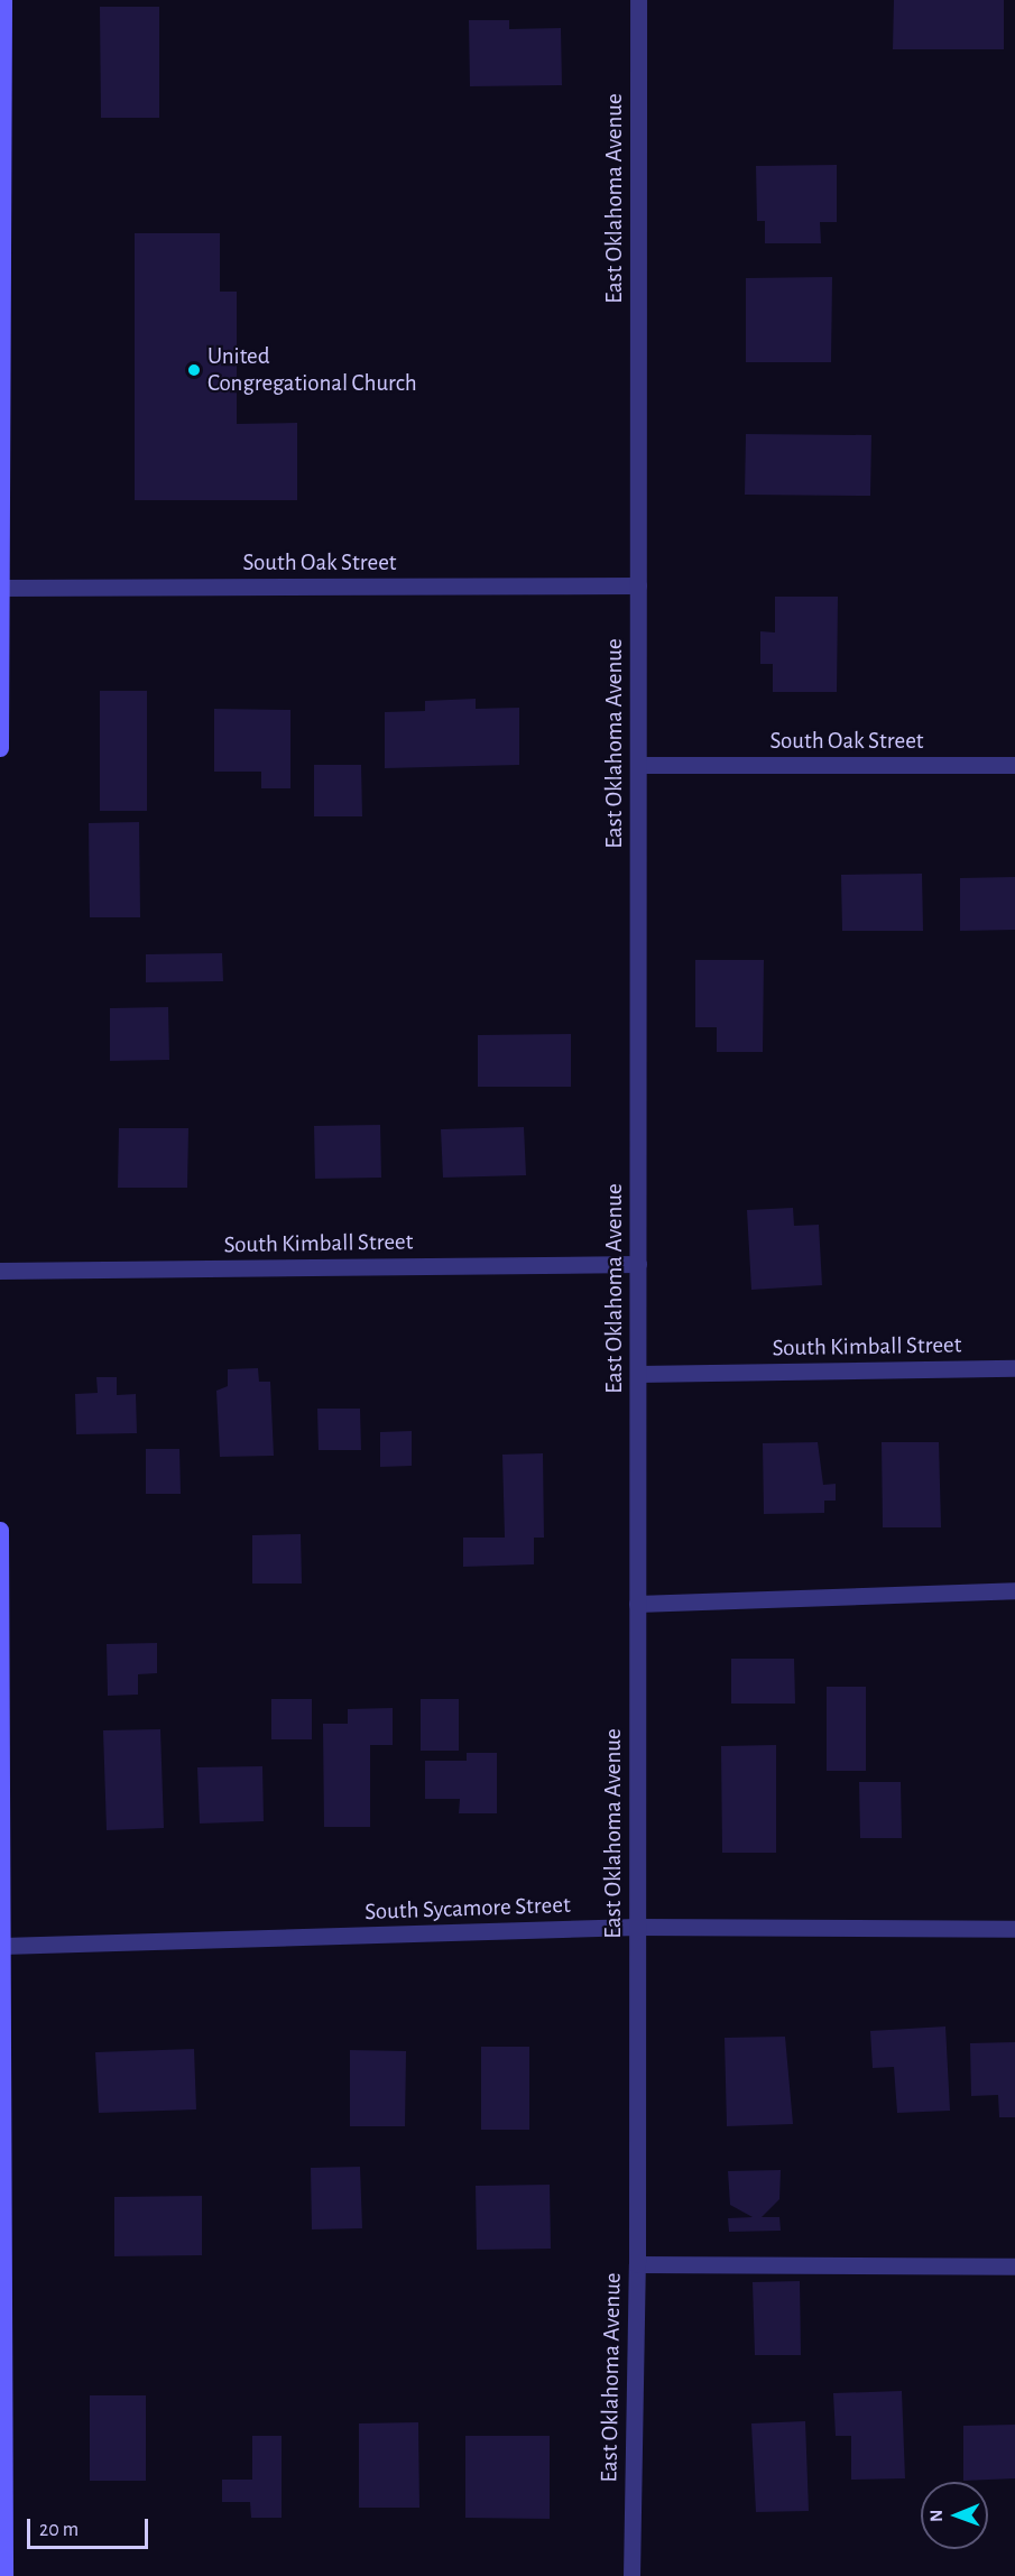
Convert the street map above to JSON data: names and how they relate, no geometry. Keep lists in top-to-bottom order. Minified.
{"streets":{"street":["East Oklahoma Avenue","South Oak Street","South Kimball Street","South Sycamore Street"]},"crossings":[["East Oklahoma Avenue","South Oak Street"],["East Oklahoma Avenue","South Kimball Street"],["East Oklahoma Avenue","South Sycamore Street"]],"places":["United Congregational Church"],"scale_bar":"20 m","north":"left"}
